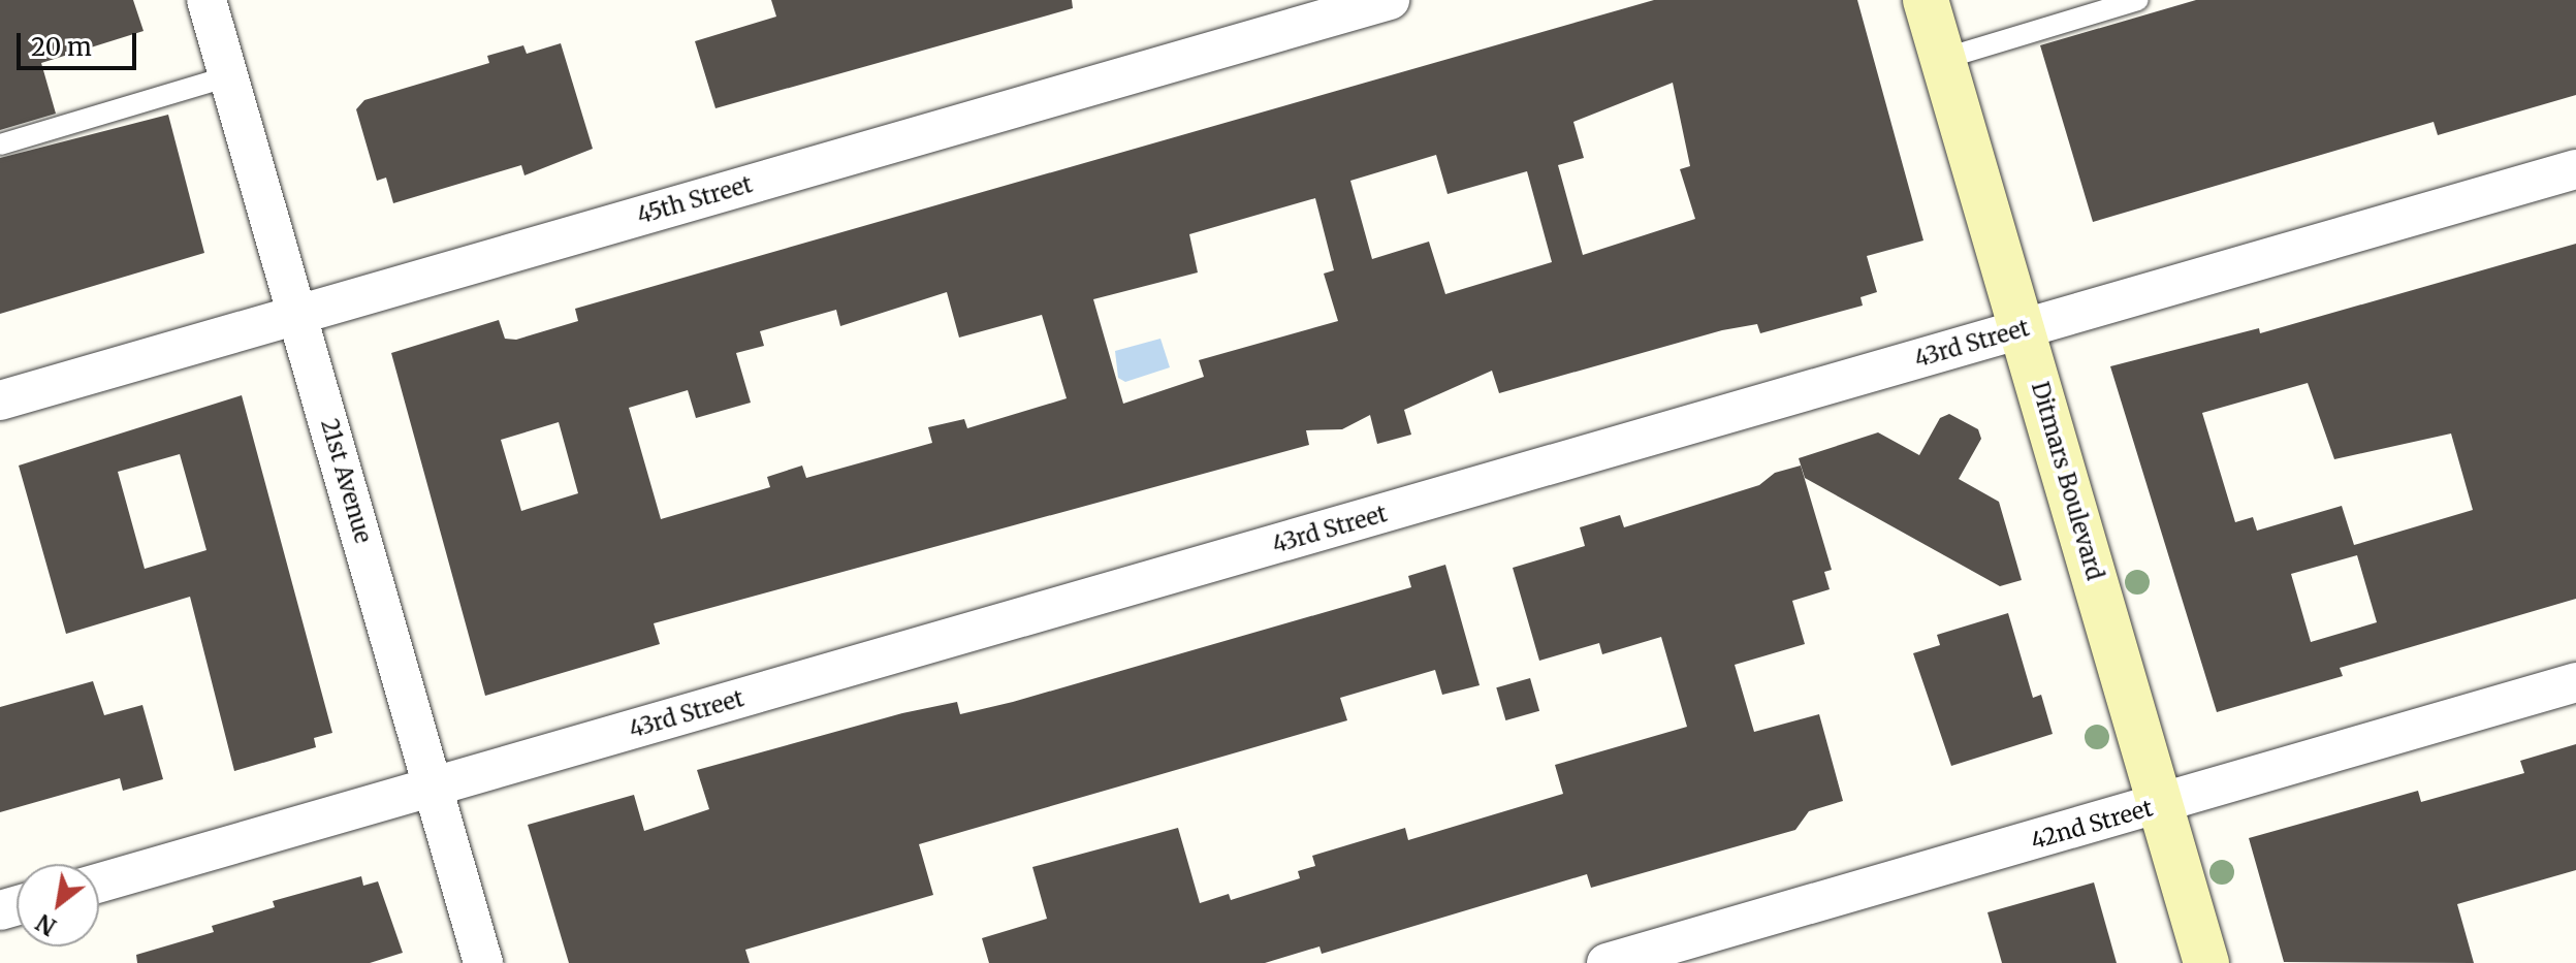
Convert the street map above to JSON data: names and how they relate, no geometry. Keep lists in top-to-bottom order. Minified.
{"streets":{"street":["45th Street","43rd Street","21st Avenue","Ditmars Boulevard","42nd Street"]},"crossings":[["45th Street","21st Avenue"],["43rd Street","21st Avenue"],["43rd Street","Ditmars Boulevard"],["Ditmars Boulevard","42nd Street"]],"scale_bar":"20 m","north":"bottom left"}
